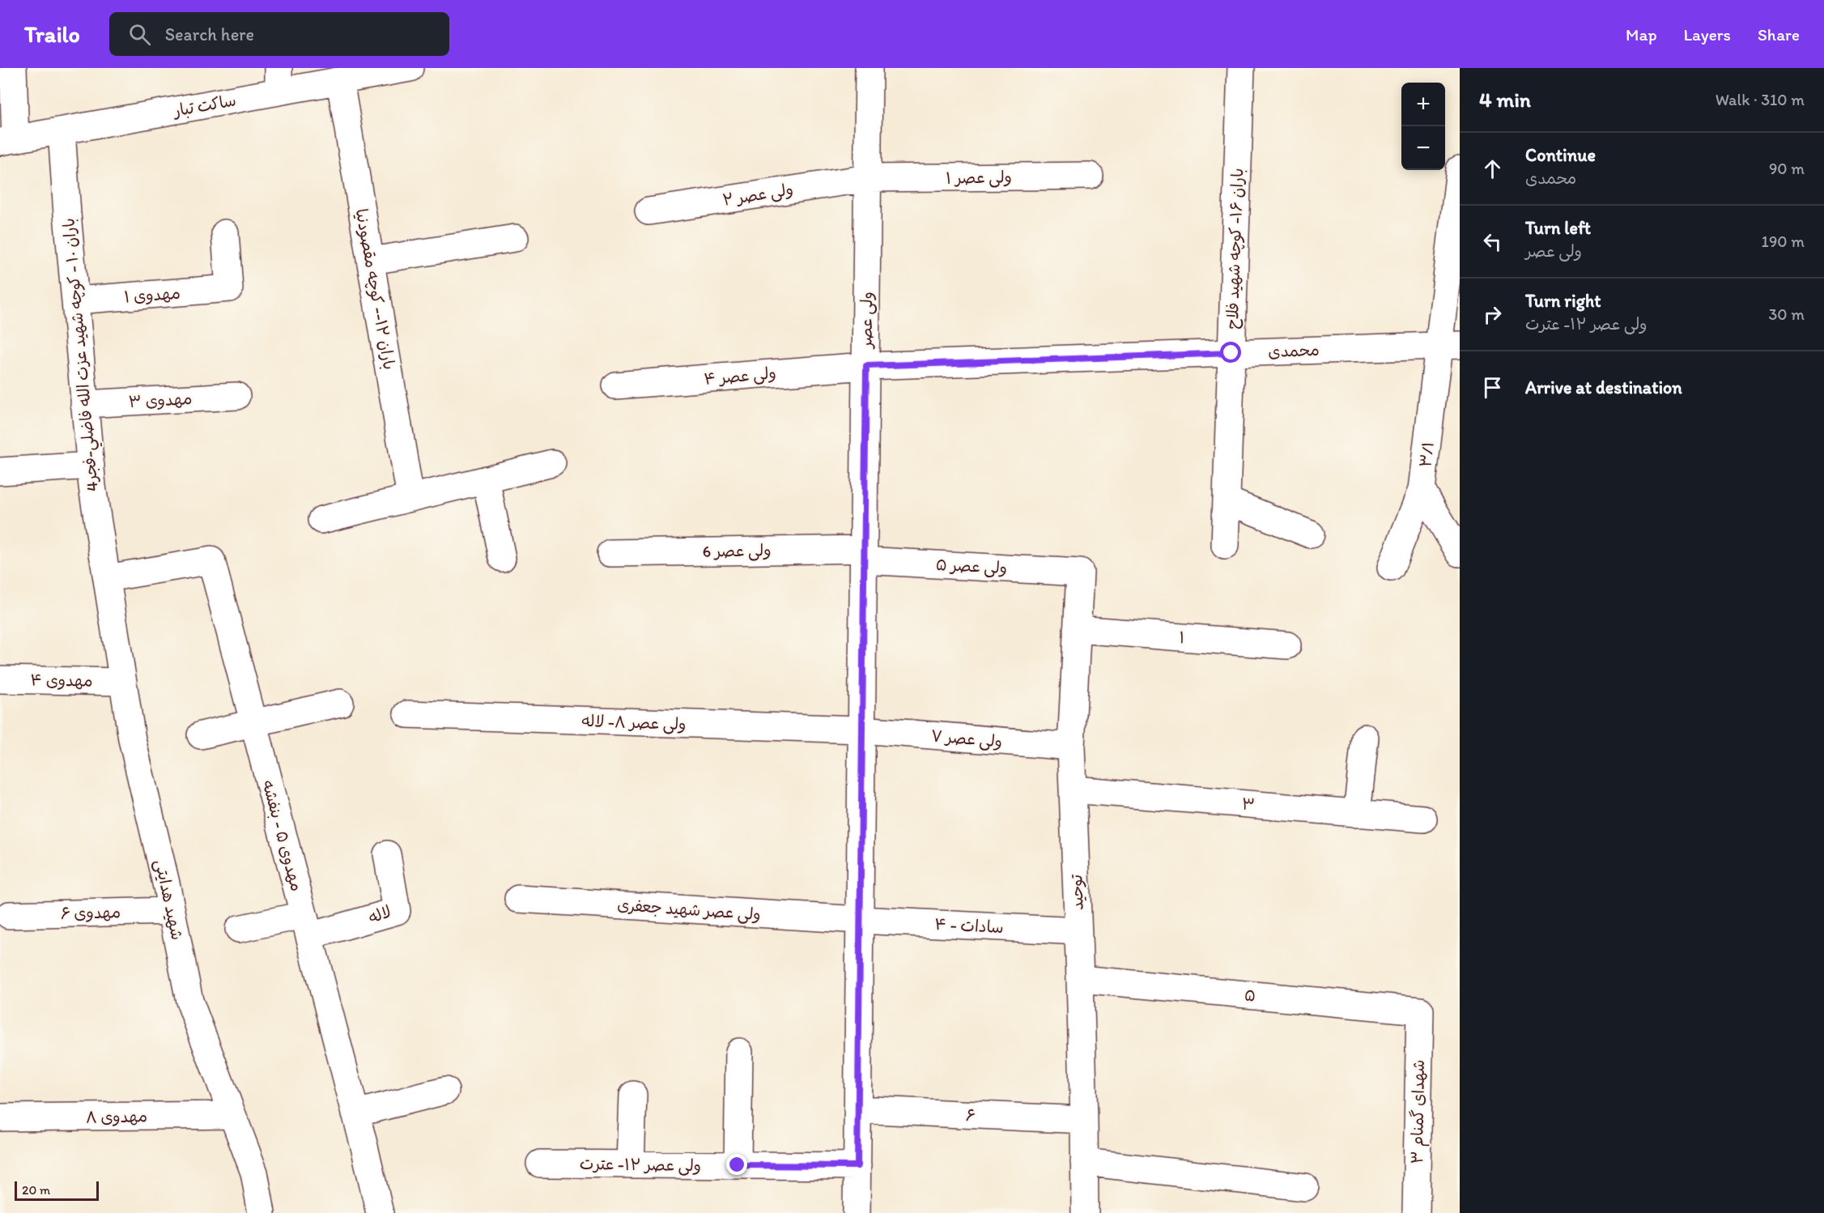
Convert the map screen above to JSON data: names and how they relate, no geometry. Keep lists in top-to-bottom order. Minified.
{"streets":{"street":["ساکت تبار","ولی عصر ۱","ولی عصر ۲","باران ۱۶- کوچه شهید فلاح","باران ۱۲-- كوچه مقصودنيا","مهدوی ۱","ولی عصر","محمدی","باران ۱۰ - كوچه شهيد عزت الله فاضلي-فجر4","ولی عصر ۴","مهدوی ۳","۳/۱","ولی عصر 6","ولی عصر ۵","۱","مهدوی ۴","ولی عصر ۸- لاله","ولی عصر ۷","۳","مهدوی ۵ - بنفشه","توحید","شهید هدایتی","ولی عصر شهید جعفری","مهدوی ۶","لاله","۴ - سادات","۵","شهدای گمنام ۳","۶","مهدوی ۸","ولی عصر ۱۲- عترت"]},"crossings":[["ساکت تبار","باران ۱۲-- كوچه مقصودنيا"],["ساکت تبار","باران ۱۰ - كوچه شهيد عزت الله فاضلي-فجر4"],["ولی عصر ۱","ولی عصر ۲"],["ولی عصر ۱","ولی عصر"],["ولی عصر ۲","ولی عصر"],["باران ۱۶- کوچه شهید فلاح","محمدی"],["مهدوی ۱","باران ۱۰ - كوچه شهيد عزت الله فاضلي-فجر4"],["ولی عصر","محمدی"],["ولی عصر","ولی عصر ۴"],["ولی عصر","ولی عصر 6"],["ولی عصر","ولی عصر ۵"],["ولی عصر","ولی عصر ۸- لاله"],["ولی عصر","ولی عصر ۷"],["ولی عصر","ولی عصر شهید جعفری"],["ولی عصر","۴ - سادات"],["ولی عصر","۶"],["ولی عصر","ولی عصر ۱۲- عترت"],["محمدی","ولی عصر ۴"],["محمدی","۳/۱"],["باران ۱۰ - كوچه شهيد عزت الله فاضلي-فجر4","مهدوی ۳"],["باران ۱۰ - كوچه شهيد عزت الله فاضلي-فجر4","مهدوی ۵ - بنفشه"],["باران ۱۰ - كوچه شهيد عزت الله فاضلي-فجر4","شهید هدایتی"],["ولی عصر 6","ولی عصر ۵"],["ولی عصر ۵","توحید"],["۱","توحید"],["مهدوی ۴","شهید هدایتی"],["ولی عصر ۸- لاله","ولی عصر ۷"],["ولی عصر ۷","توحید"],["۳","توحید"],["مهدوی ۵ - بنفشه","شهید هدایتی"],["مهدوی ۵ - بنفشه","لاله"],["توحید","۴ - سادات"],["توحید","۵"],["توحید","۶"],["شهید هدایتی","مهدوی ۶"],["شهید هدایتی","مهدوی ۸"],["ولی عصر شهید جعفری","۴ - سادات"],["۵","شهدای گمنام ۳"]],"scale_bar":"20 m","page":{"header":"Trailo","search":"Search here","nav":["Map","Layers","Share"],"heading":["4 min","Walk · 310 m"],"map_buttons":["+","−"],"list":[["Continue","محمدی","90 m"],["Turn left","ولی عصر","190 m"],["Turn right","ولی عصر ۱۲- عترت","30 m"],"Arrive at destination"],"scale":"20 m"}}
